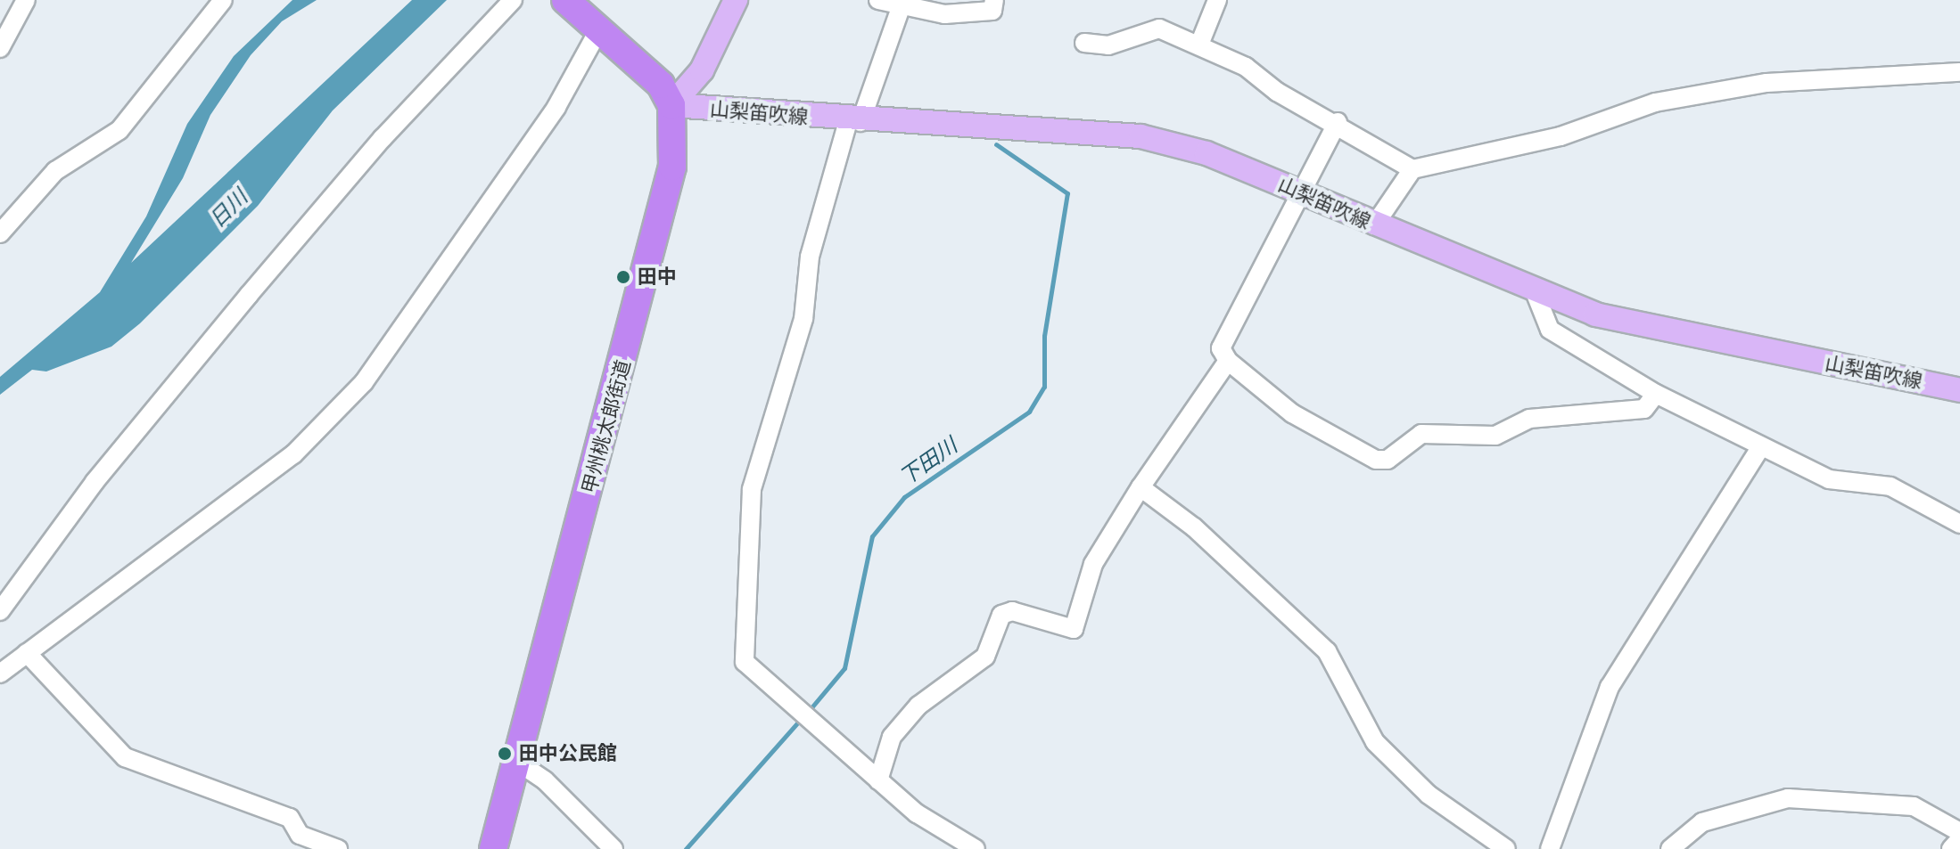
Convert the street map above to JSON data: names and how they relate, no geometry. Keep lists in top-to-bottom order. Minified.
{"streets":{"highway":["甲州桃太郎街道"],"main road":["山梨笛吹線"]},"crossings":[["山梨笛吹線","甲州桃太郎街道"]],"water":["日川","下田川"],"places":["田中","田中公民館"]}
